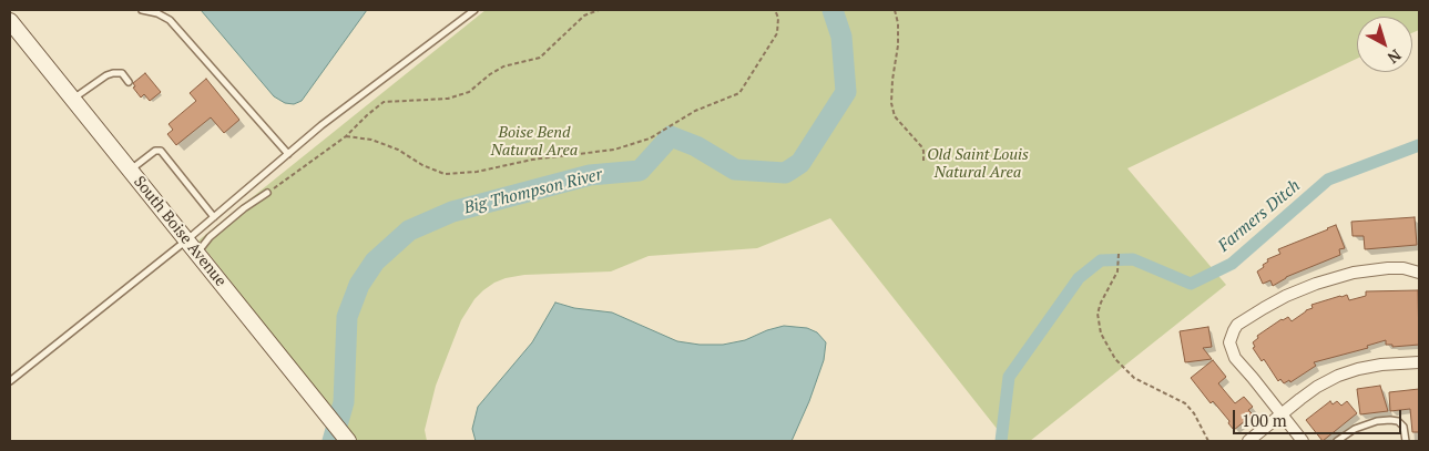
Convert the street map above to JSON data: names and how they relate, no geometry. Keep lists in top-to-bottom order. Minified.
{"streets":{"main road":["South Boise Avenue"]},"water":["Big Thompson River","Farmers Ditch"],"parks":["Boise Bend Natural Area","Old Saint Louis Natural Area"],"scale_bar":"100 m","north":"bottom right"}
